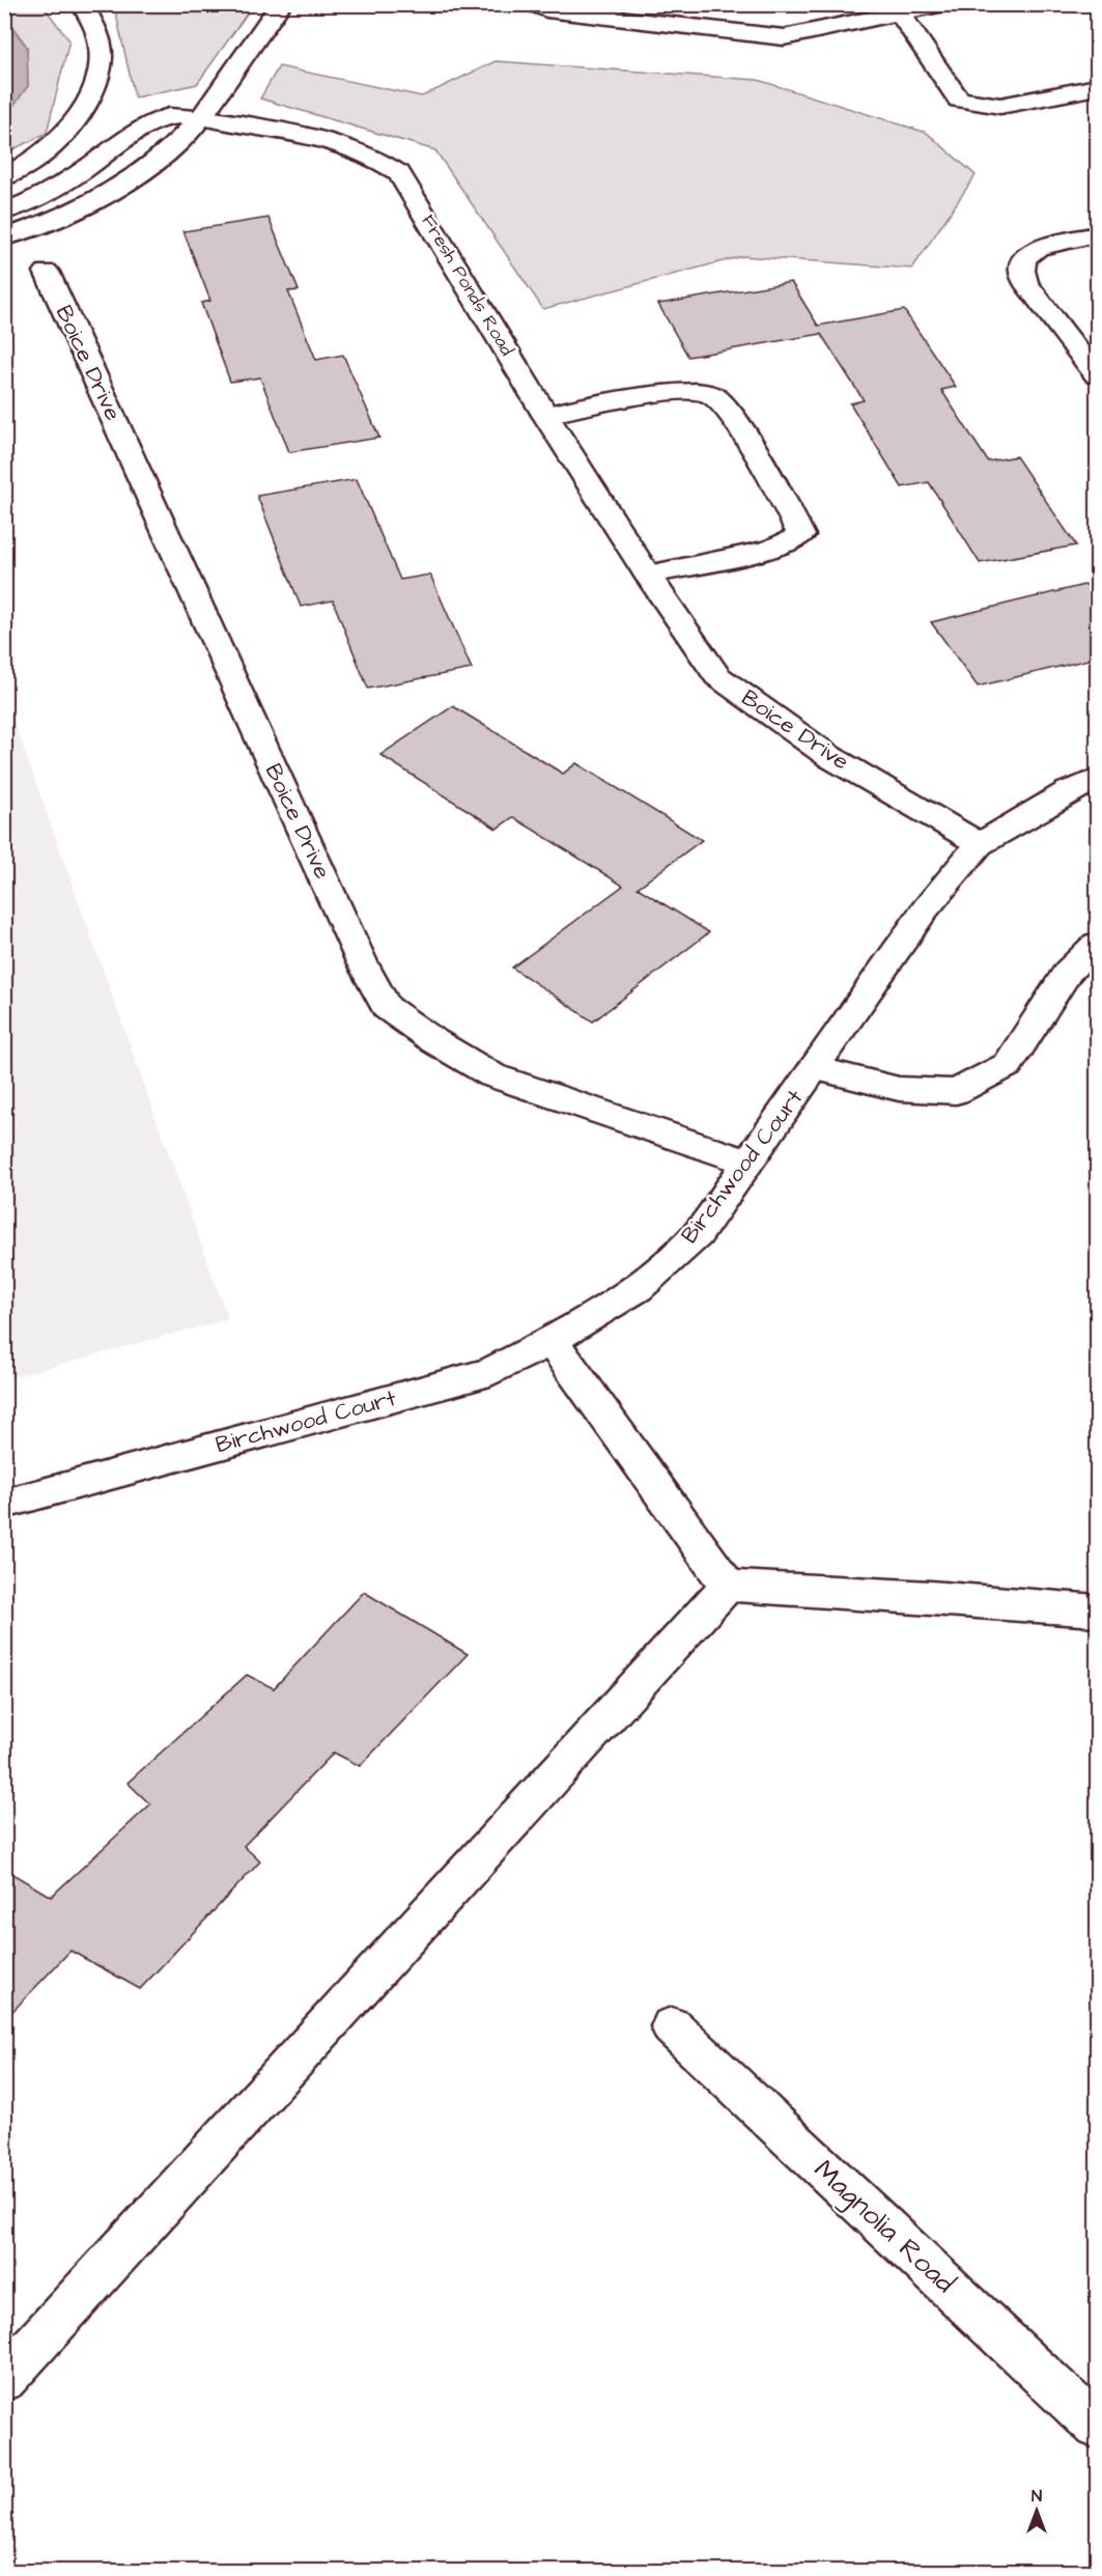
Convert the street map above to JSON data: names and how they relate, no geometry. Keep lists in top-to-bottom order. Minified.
{"streets":{"main road":["Fresh Ponds Road","Boice Drive","Birchwood Court","Magnolia Road"]},"crossings":[["Fresh Ponds Road","Boice Drive"],["Boice Drive","Birchwood Court"]],"north":"top"}
